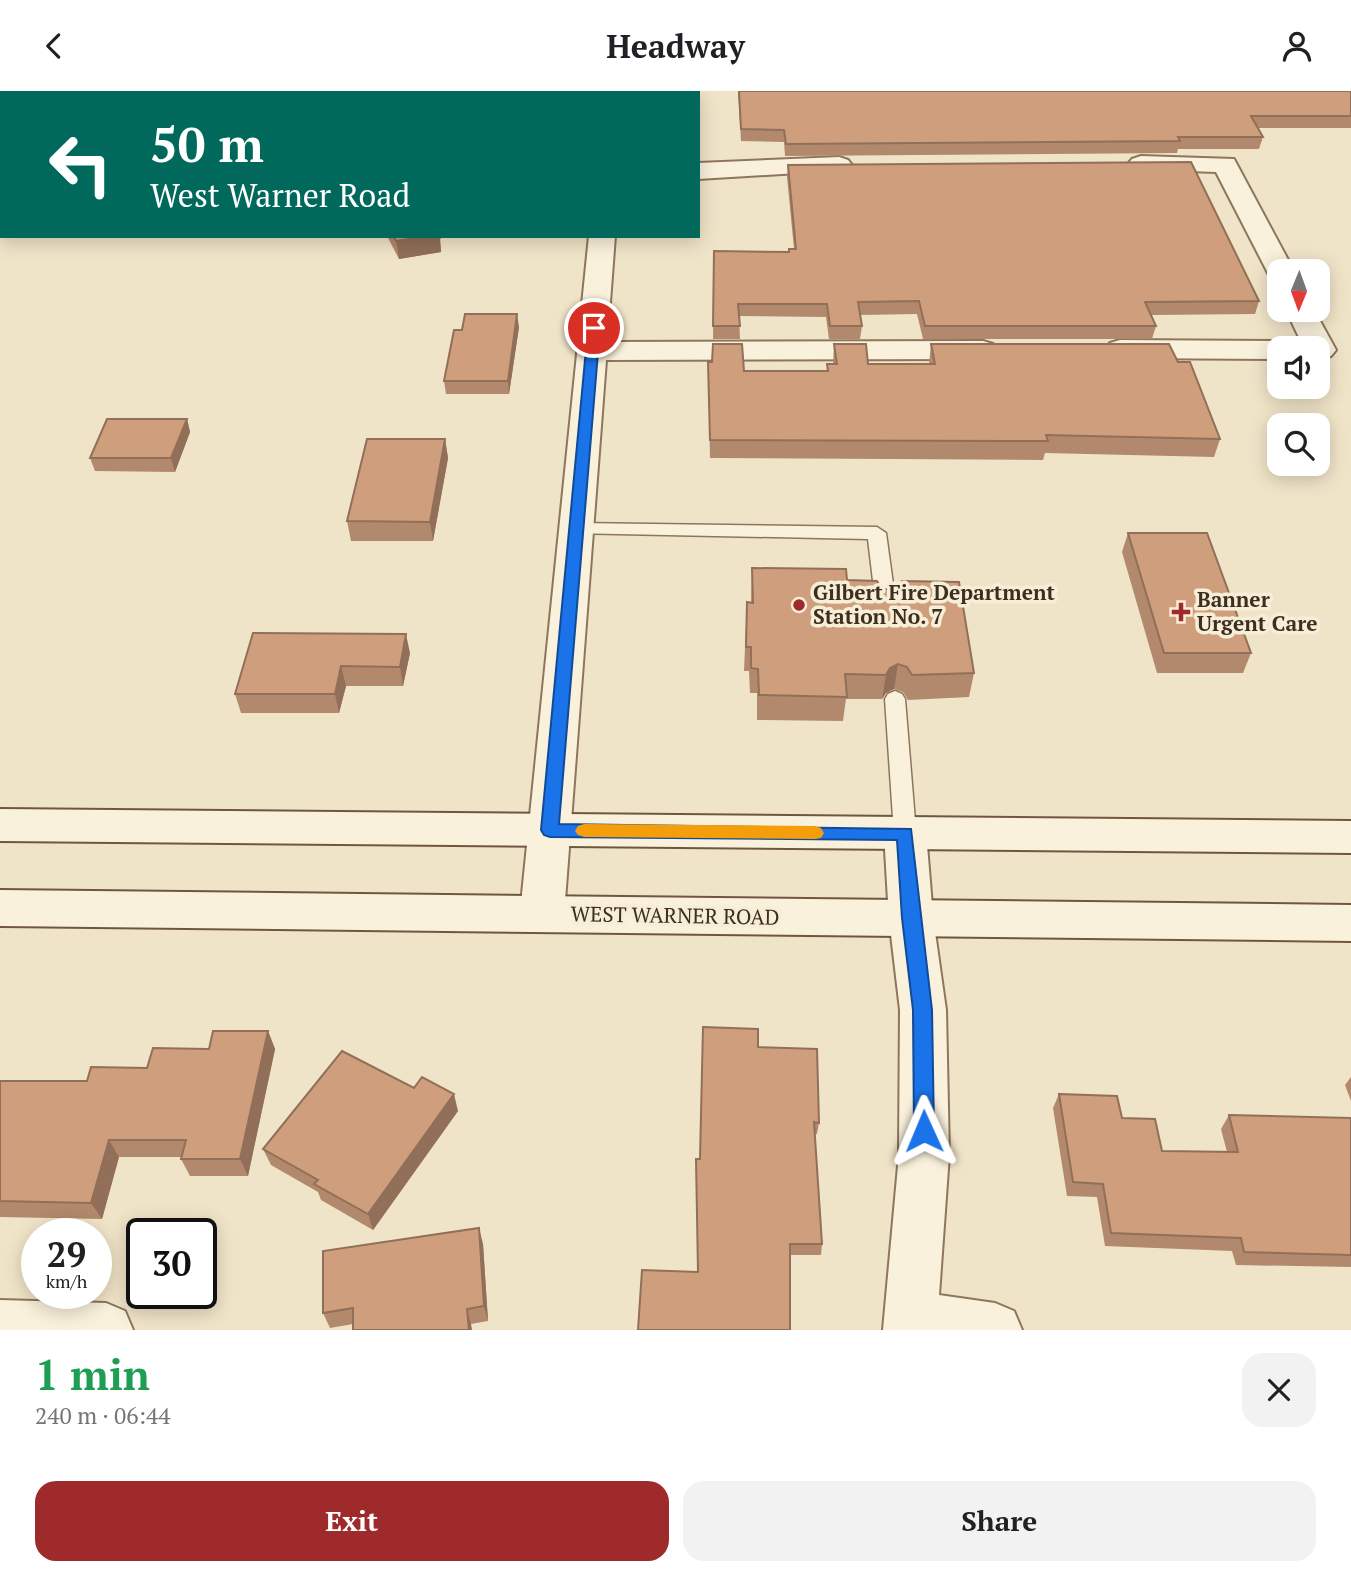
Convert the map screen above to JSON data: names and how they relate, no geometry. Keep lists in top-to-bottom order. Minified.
{"streets":{"street":["WEST WARNER ROAD"]},"places":{"other":["Gilbert Fire Department Station No. 7"],"health":["Banner Urgent Care"]},"north":"bottom","page":{"header":"Headway","turn":["50 m","West Warner Road"],"speed":"29 km/h","limit":"30","heading":["1 min","240 m · 06:44"],"buttons":["Exit","Share"]}}
